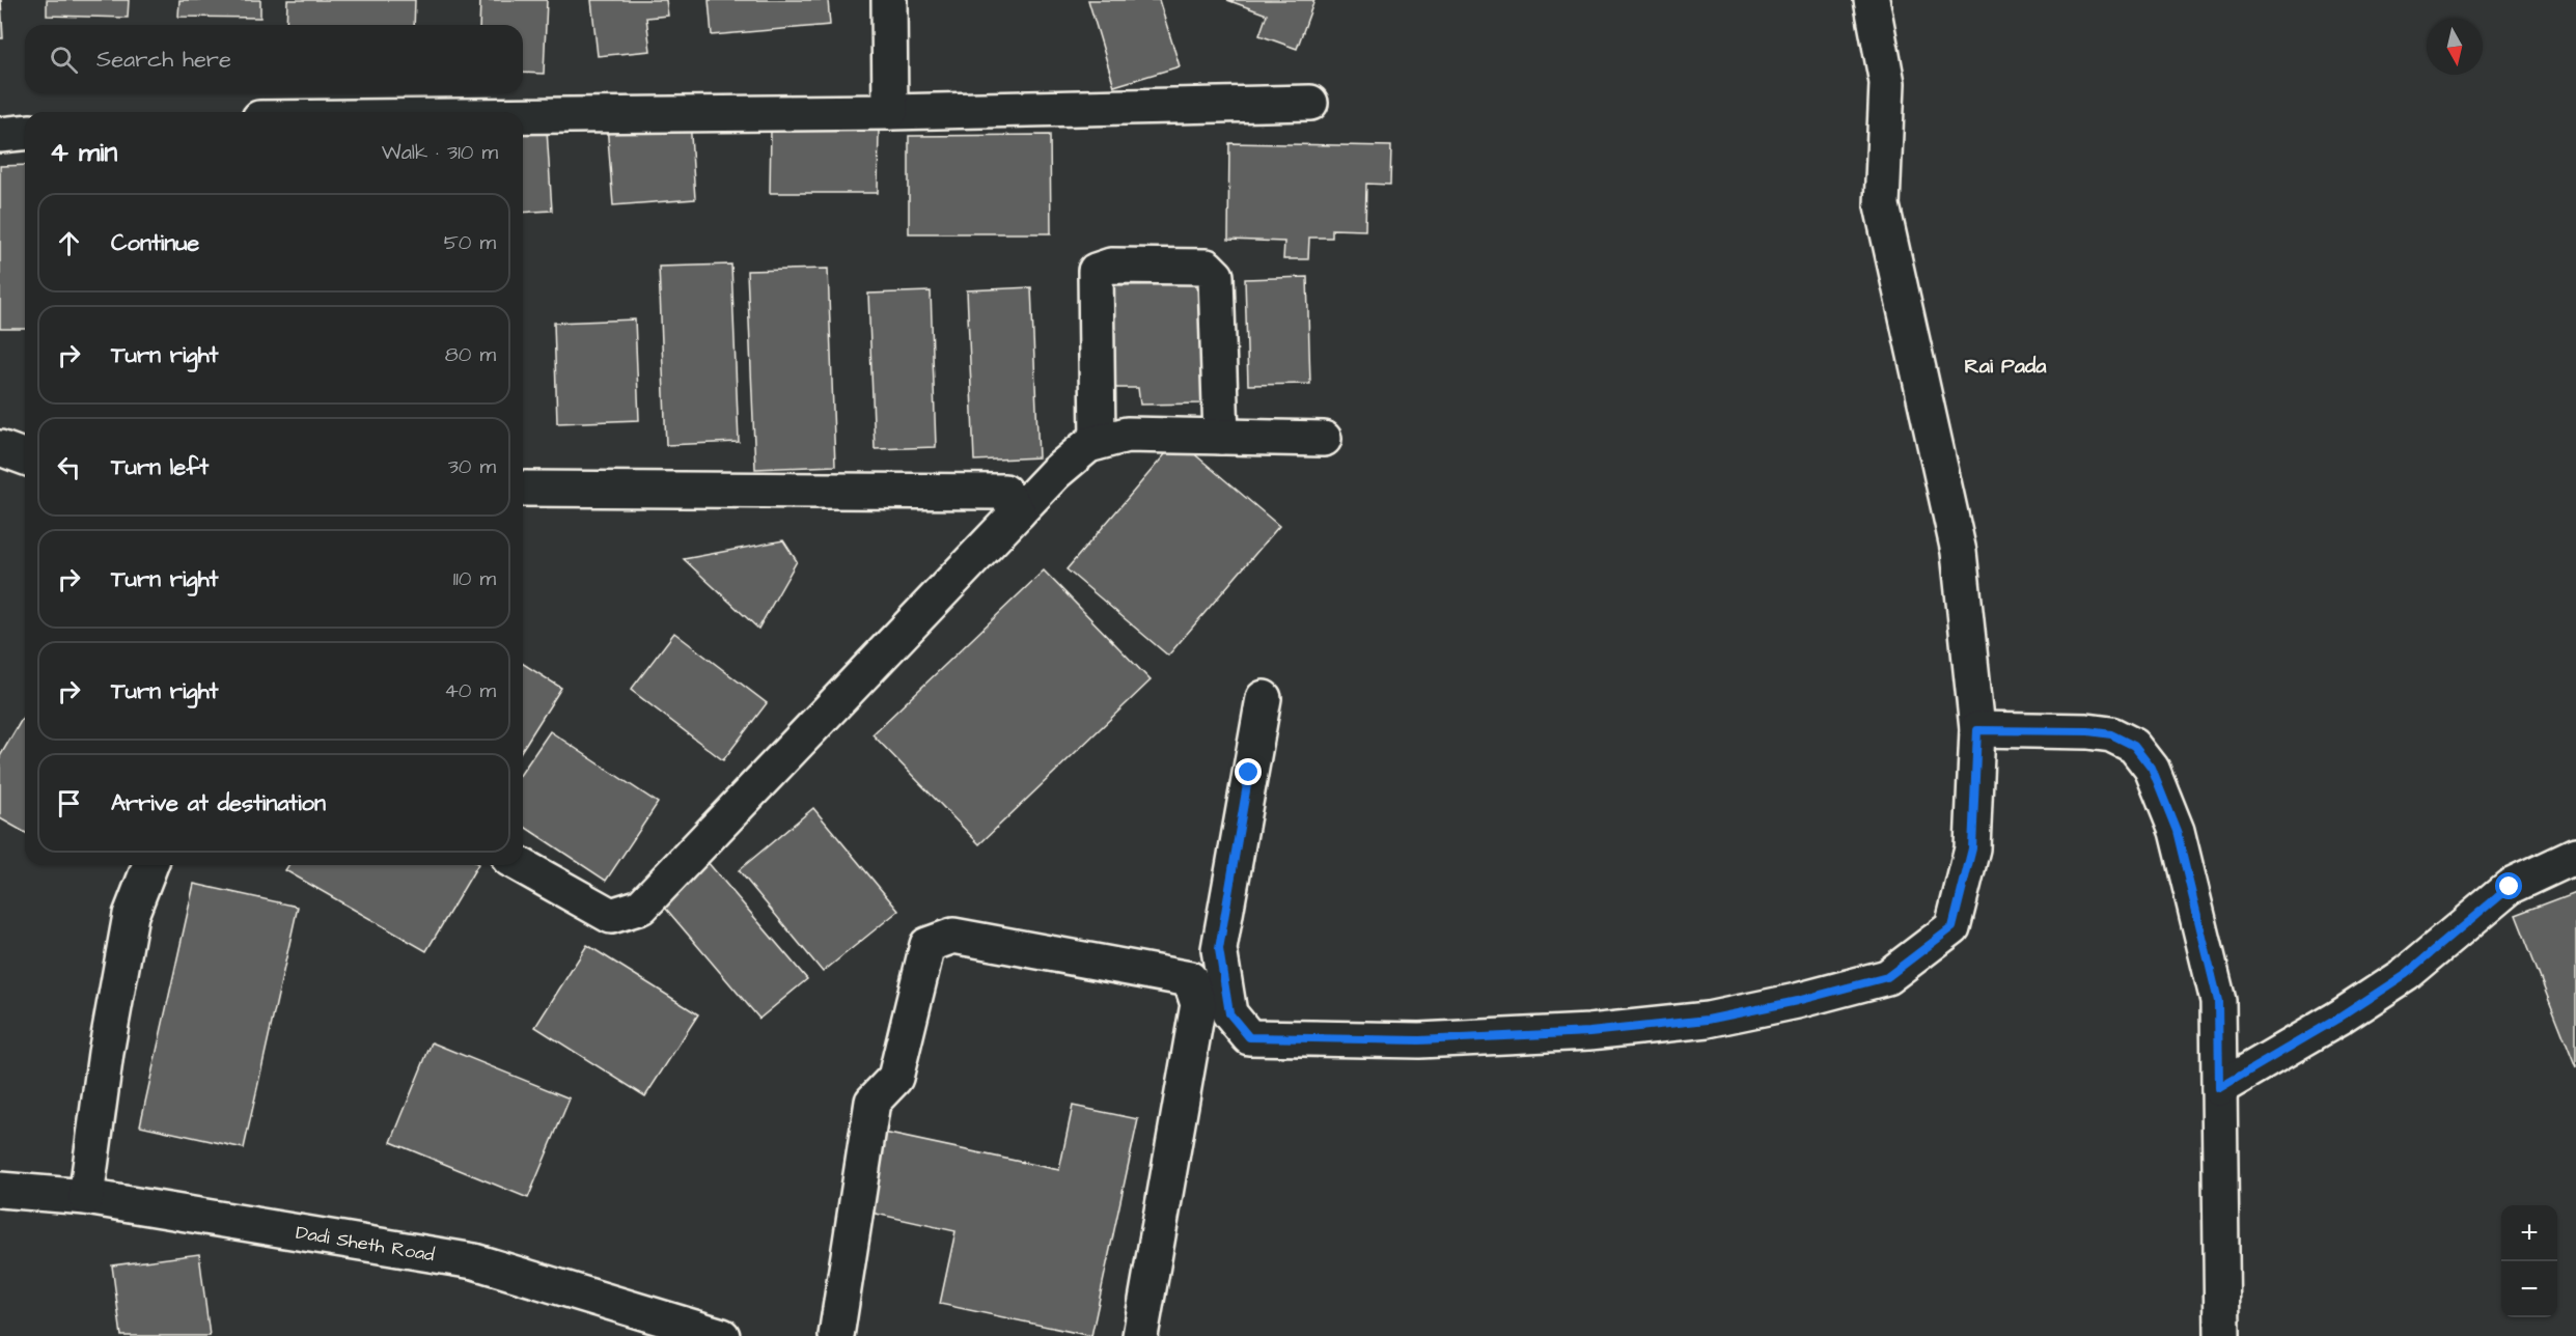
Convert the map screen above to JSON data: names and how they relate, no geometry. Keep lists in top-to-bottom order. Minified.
{"streets":{"street":["Dadi Sheth Road"]},"districts":["Rai Pada"],"north":"bottom","page":{"search":"Search here","heading":["4 min","Walk · 310 m"],"list":[["Continue","50 m"],["Turn right","80 m"],["Turn left","30 m"],["Turn right","110 m"],["Turn right","40 m"],"Arrive at destination"],"map_buttons":["+","−"]}}
